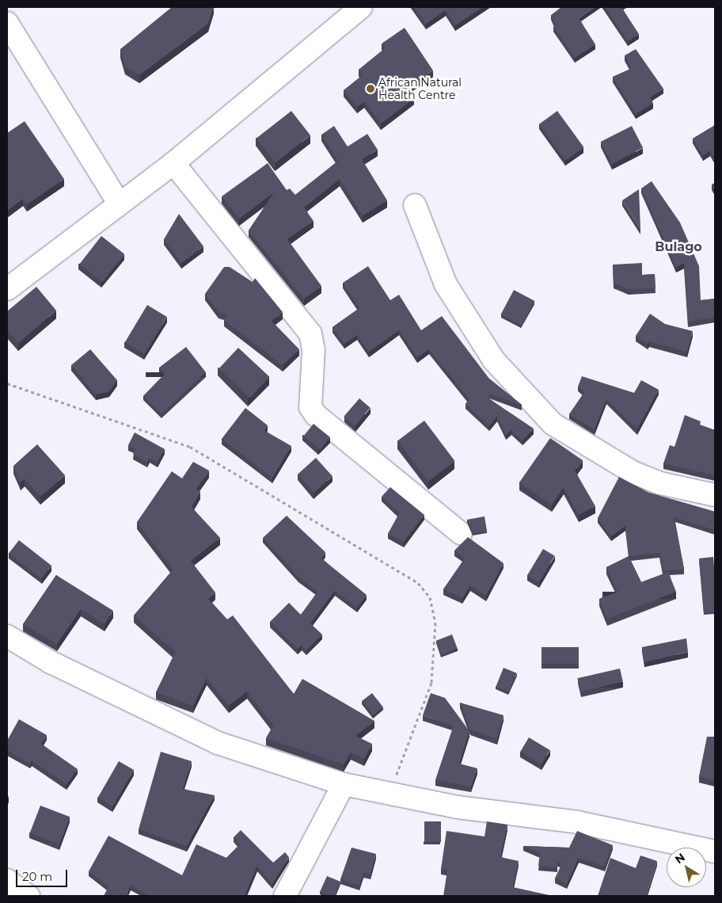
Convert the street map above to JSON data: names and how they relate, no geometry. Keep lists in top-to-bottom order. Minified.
{"districts":["Bulago"],"places":["African Natural Health Centre"],"scale_bar":"20 m","north":"top left"}
